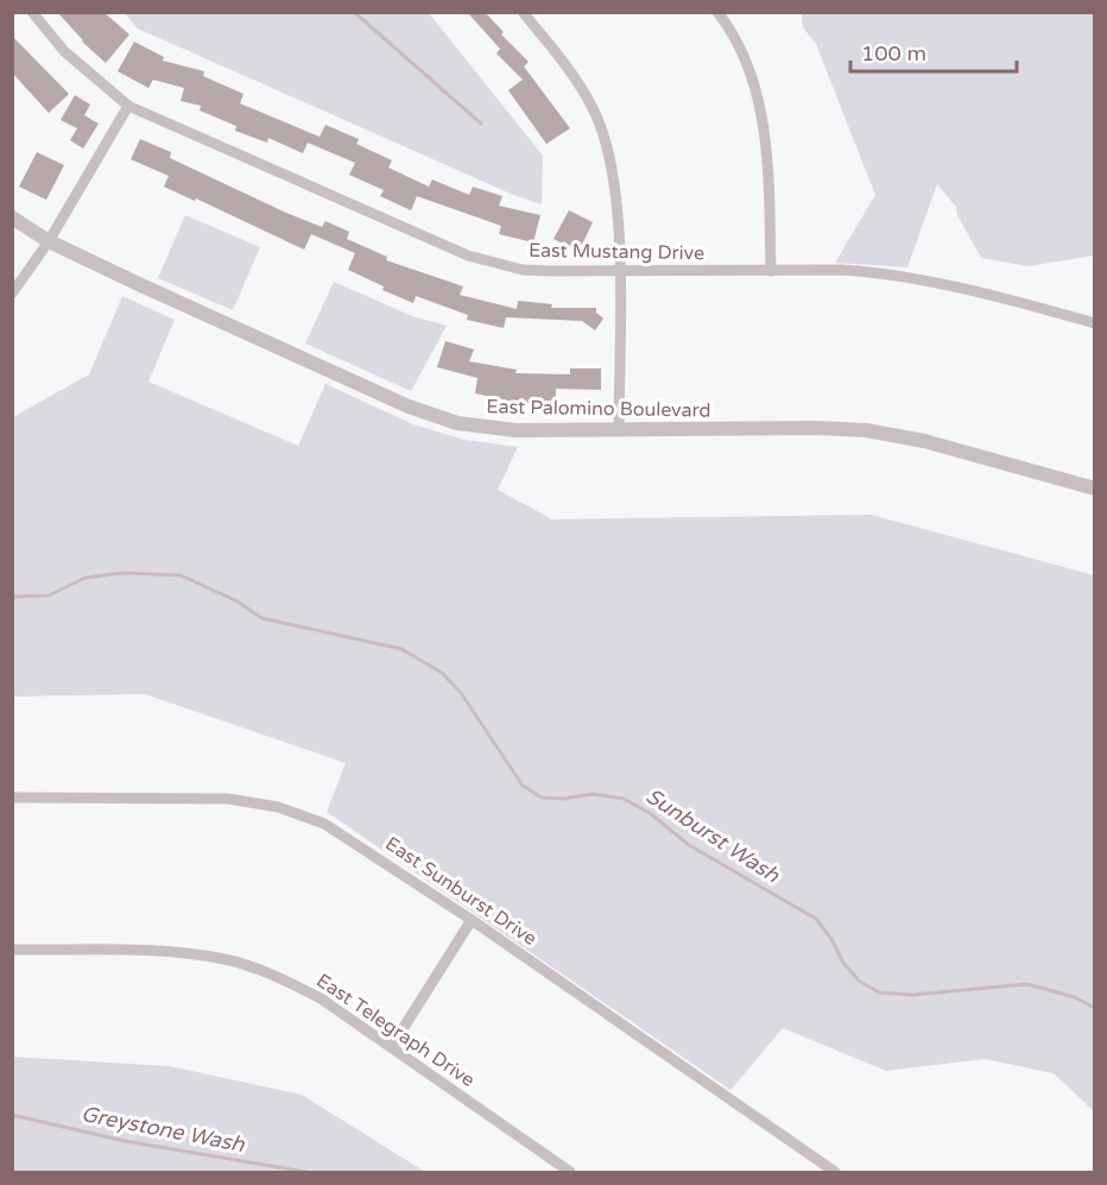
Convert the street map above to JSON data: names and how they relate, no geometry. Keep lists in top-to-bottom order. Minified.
{"streets":{"street":["East Mustang Drive","East Palomino Boulevard","East Sunburst Drive","East Telegraph Drive"]},"water":["Sunburst Wash","Greystone Wash"],"scale_bar":"100 m"}
